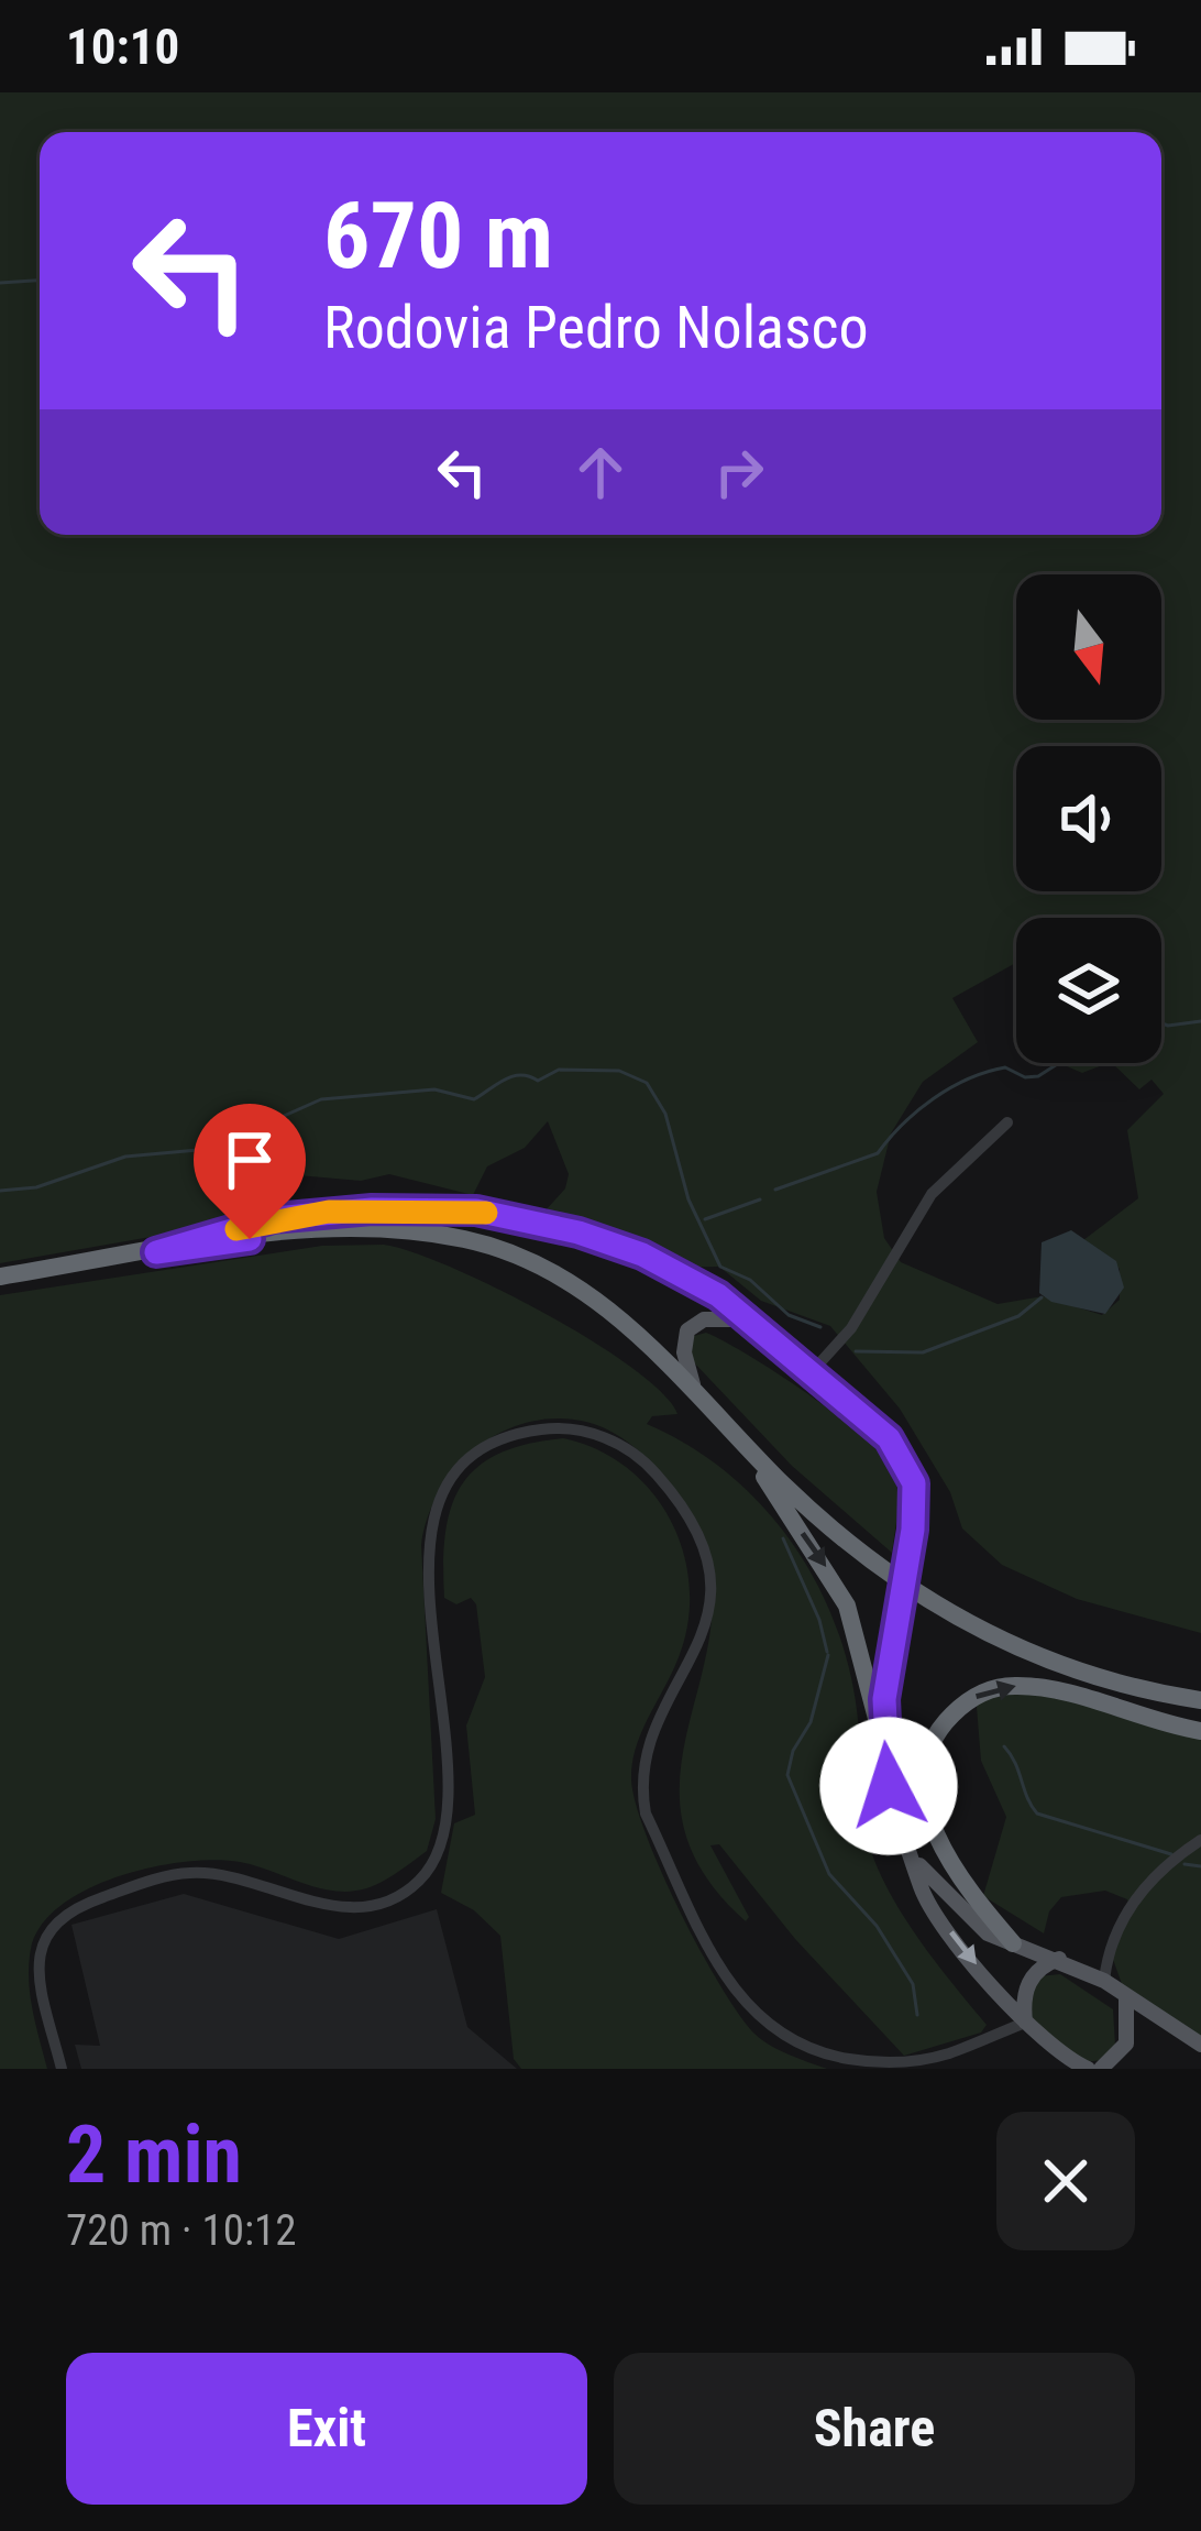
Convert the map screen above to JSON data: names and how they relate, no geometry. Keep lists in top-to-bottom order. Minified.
{"north":"bottom","page":{"status":"10:10","turn":["670 m","Rodovia Pedro Nolasco"],"heading":["2 min","720 m · 10:12"],"buttons":["Exit","Share"]}}
